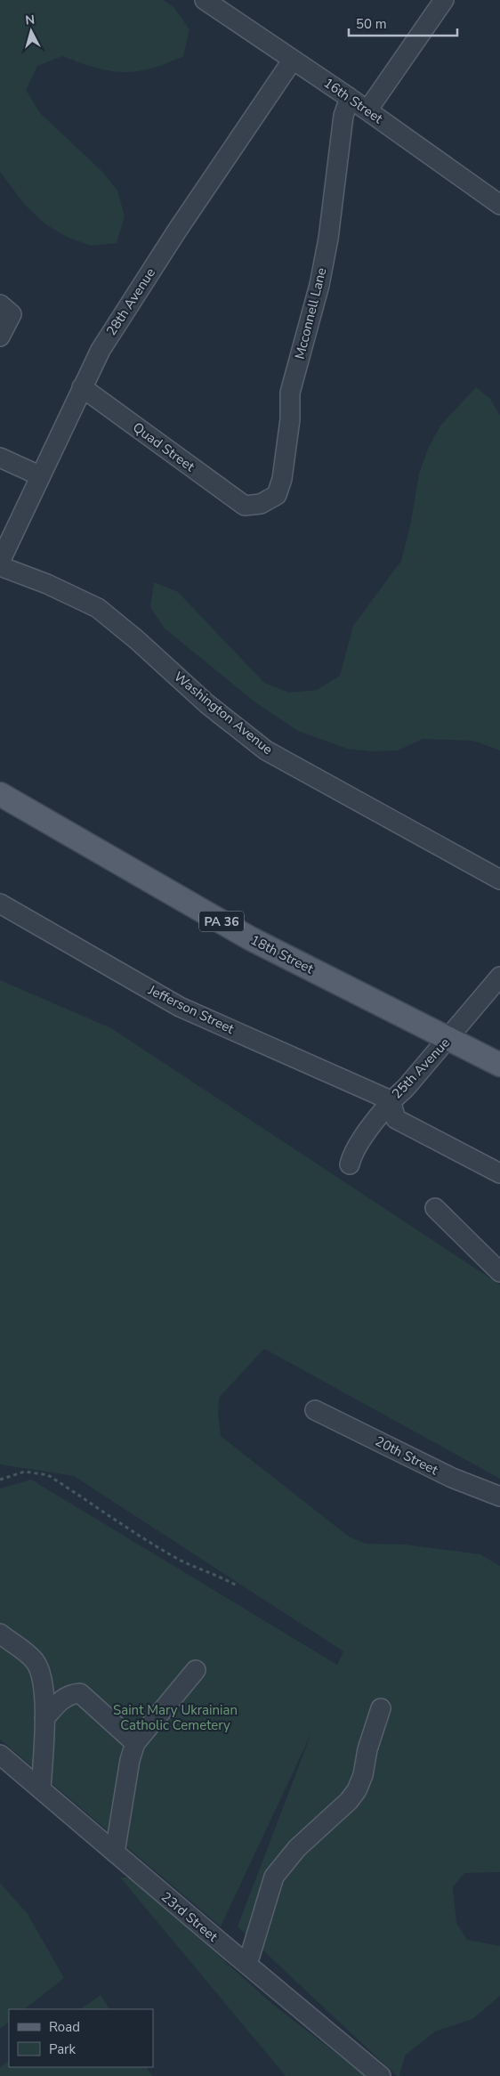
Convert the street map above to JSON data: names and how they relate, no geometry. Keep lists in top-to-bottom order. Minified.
{"streets":{"main road":["PA 36","18th Street"],"street":["16th Street","28th Avenue","Mcconnell Lane","Quad Street","Washington Avenue","Jefferson Street","25th Avenue","20th Street","23rd Street"]},"crossings":[["16th Street","28th Avenue"],["16th Street","Mcconnell Lane"],["28th Avenue","Quad Street"],["Mcconnell Lane","Quad Street"],["18th Street","25th Avenue"],["Jefferson Street","25th Avenue"]],"parks":["Saint Mary Ukrainian Catholic Cemetery"],"legend":["Road","Park"],"scale_bar":"50 m","north":"top"}
